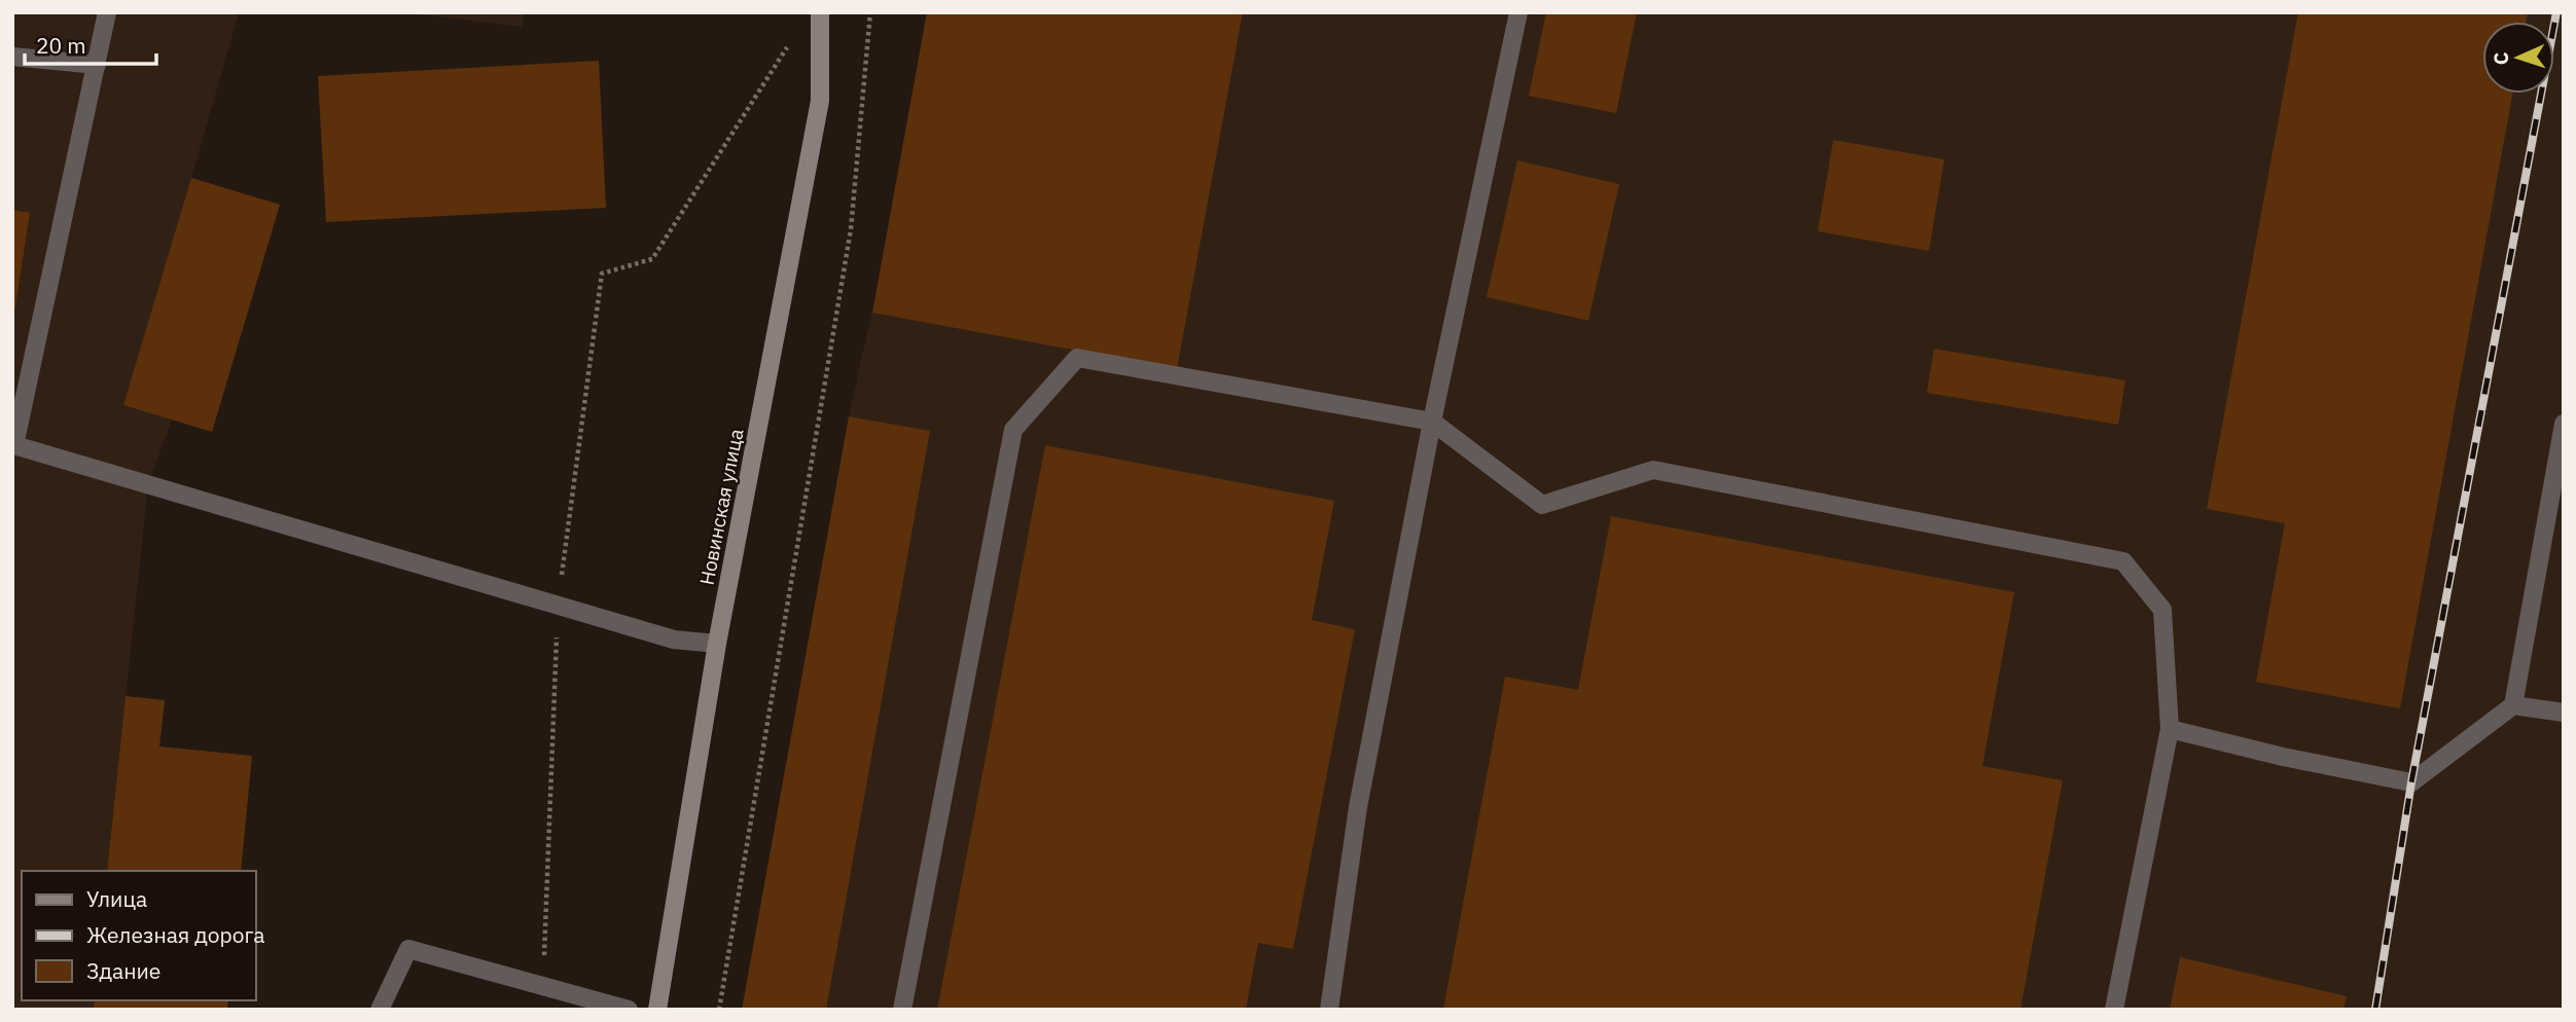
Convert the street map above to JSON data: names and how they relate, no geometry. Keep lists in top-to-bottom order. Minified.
{"streets":{"main road":["Новинская улица"]},"legend":["Улица","Железная дорога","Здание"],"scale_bar":"20 m","north":"left"}
